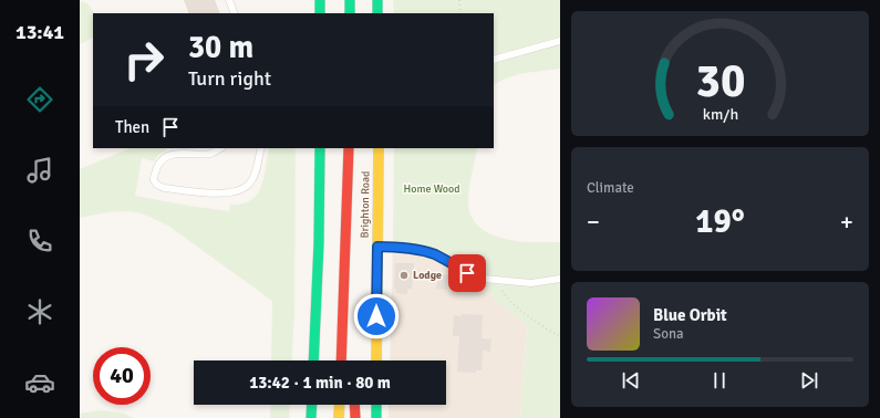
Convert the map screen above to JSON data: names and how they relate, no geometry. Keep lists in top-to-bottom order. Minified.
{"streets":{"main road":["Brighton Road"]},"parks":["Home Wood"],"places":["Lodge"],"page":{"tabs":"13:41","turn":["30 m","Turn right"],"then":"Then","tile":"Climate","heat":["−","19°","+"],"song":["Blue Orbit","Sona"],"limit":"40","trip":"13:42 · 1 min · 80 m","gauge":["30","km/h"]}}
